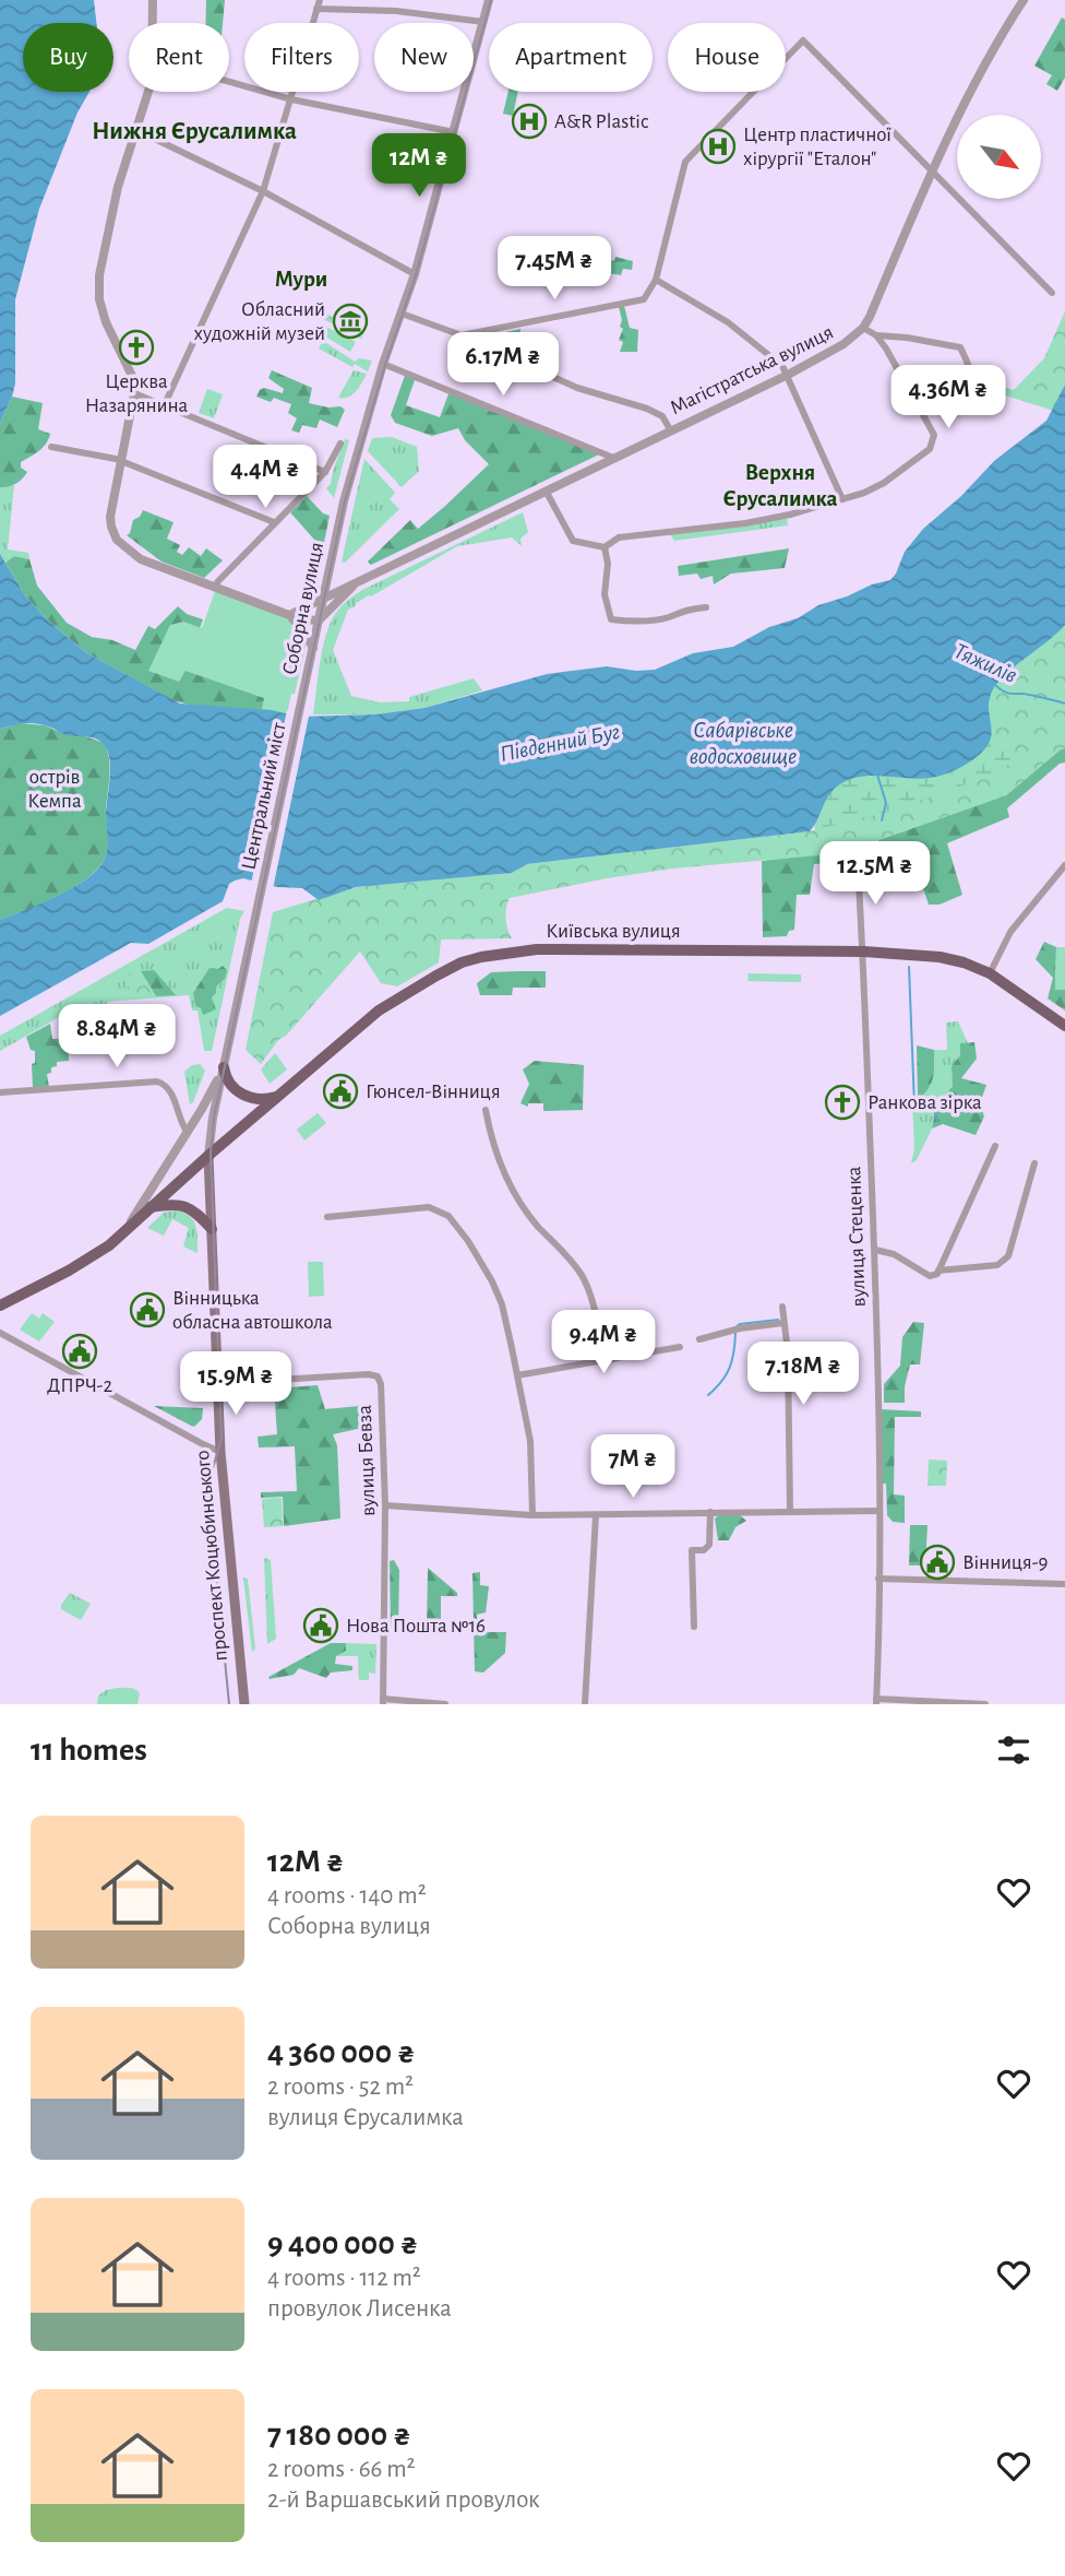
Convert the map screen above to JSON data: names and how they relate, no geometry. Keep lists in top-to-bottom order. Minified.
{"streets":{"main road":["Київська вулиця","проспект Коцюбинського"],"street":["Магістратська вулиця","Соборна вулиця","Центральний міст","вулиця Стеценка","вулиця Бевза"]},"crossings":[["Магістратська вулиця","Соборна вулиця"],["Соборна вулиця","Центральний міст"],["Центральний міст","проспект Коцюбинського"],["Київська вулиця","вулиця Стеценка"],["Київська вулиця","проспект Коцюбинського"],["вулиця Бевза","проспект Коцюбинського"]],"districts":["Нижня Єрусалимка","Мури","Верхня Єрусалимка"],"water":["Тяжилів","Сабарівське водосховище","Південний Буг"],"parks":["острів Кемпа"],"places":{"hospital":["A&R Plastic","Центр пластичної хірургії \"Еталон\""],"museum":["Обласний художній музей"],"church":["Церква Назарянина","Ранкова зірка"],"public building":["Гюнсел-Вінниця","Вінницька обласна автошкола","ДПРЧ-2","Вінниця-9","Нова Пошта №16"]},"north":"bottom right","page":{"chip":["Buy","Rent","Filters","New","Apartment","House"],"price":["12M ₴","7.45M ₴","6.17M ₴","4.36M ₴","4.4M ₴","12.5M ₴","8.84M ₴","9.4M ₴","7.18M ₴","15.9M ₴","7M ₴"],"heading":"11 homes","list":[{"name":"12M ₴","note":"4 rooms · 140 m² · Соборна вулиця"},{"name":"4 360 000 ₴","note":"2 rooms · 52 m² · вулиця Єрусалимка"},{"name":"9 400 000 ₴","note":"4 rooms · 112 m² · провулок Лисенка"},{"name":"7 180 000 ₴","note":"2 rooms · 66 m² · 2-й Варшавський провулок"}]}}
